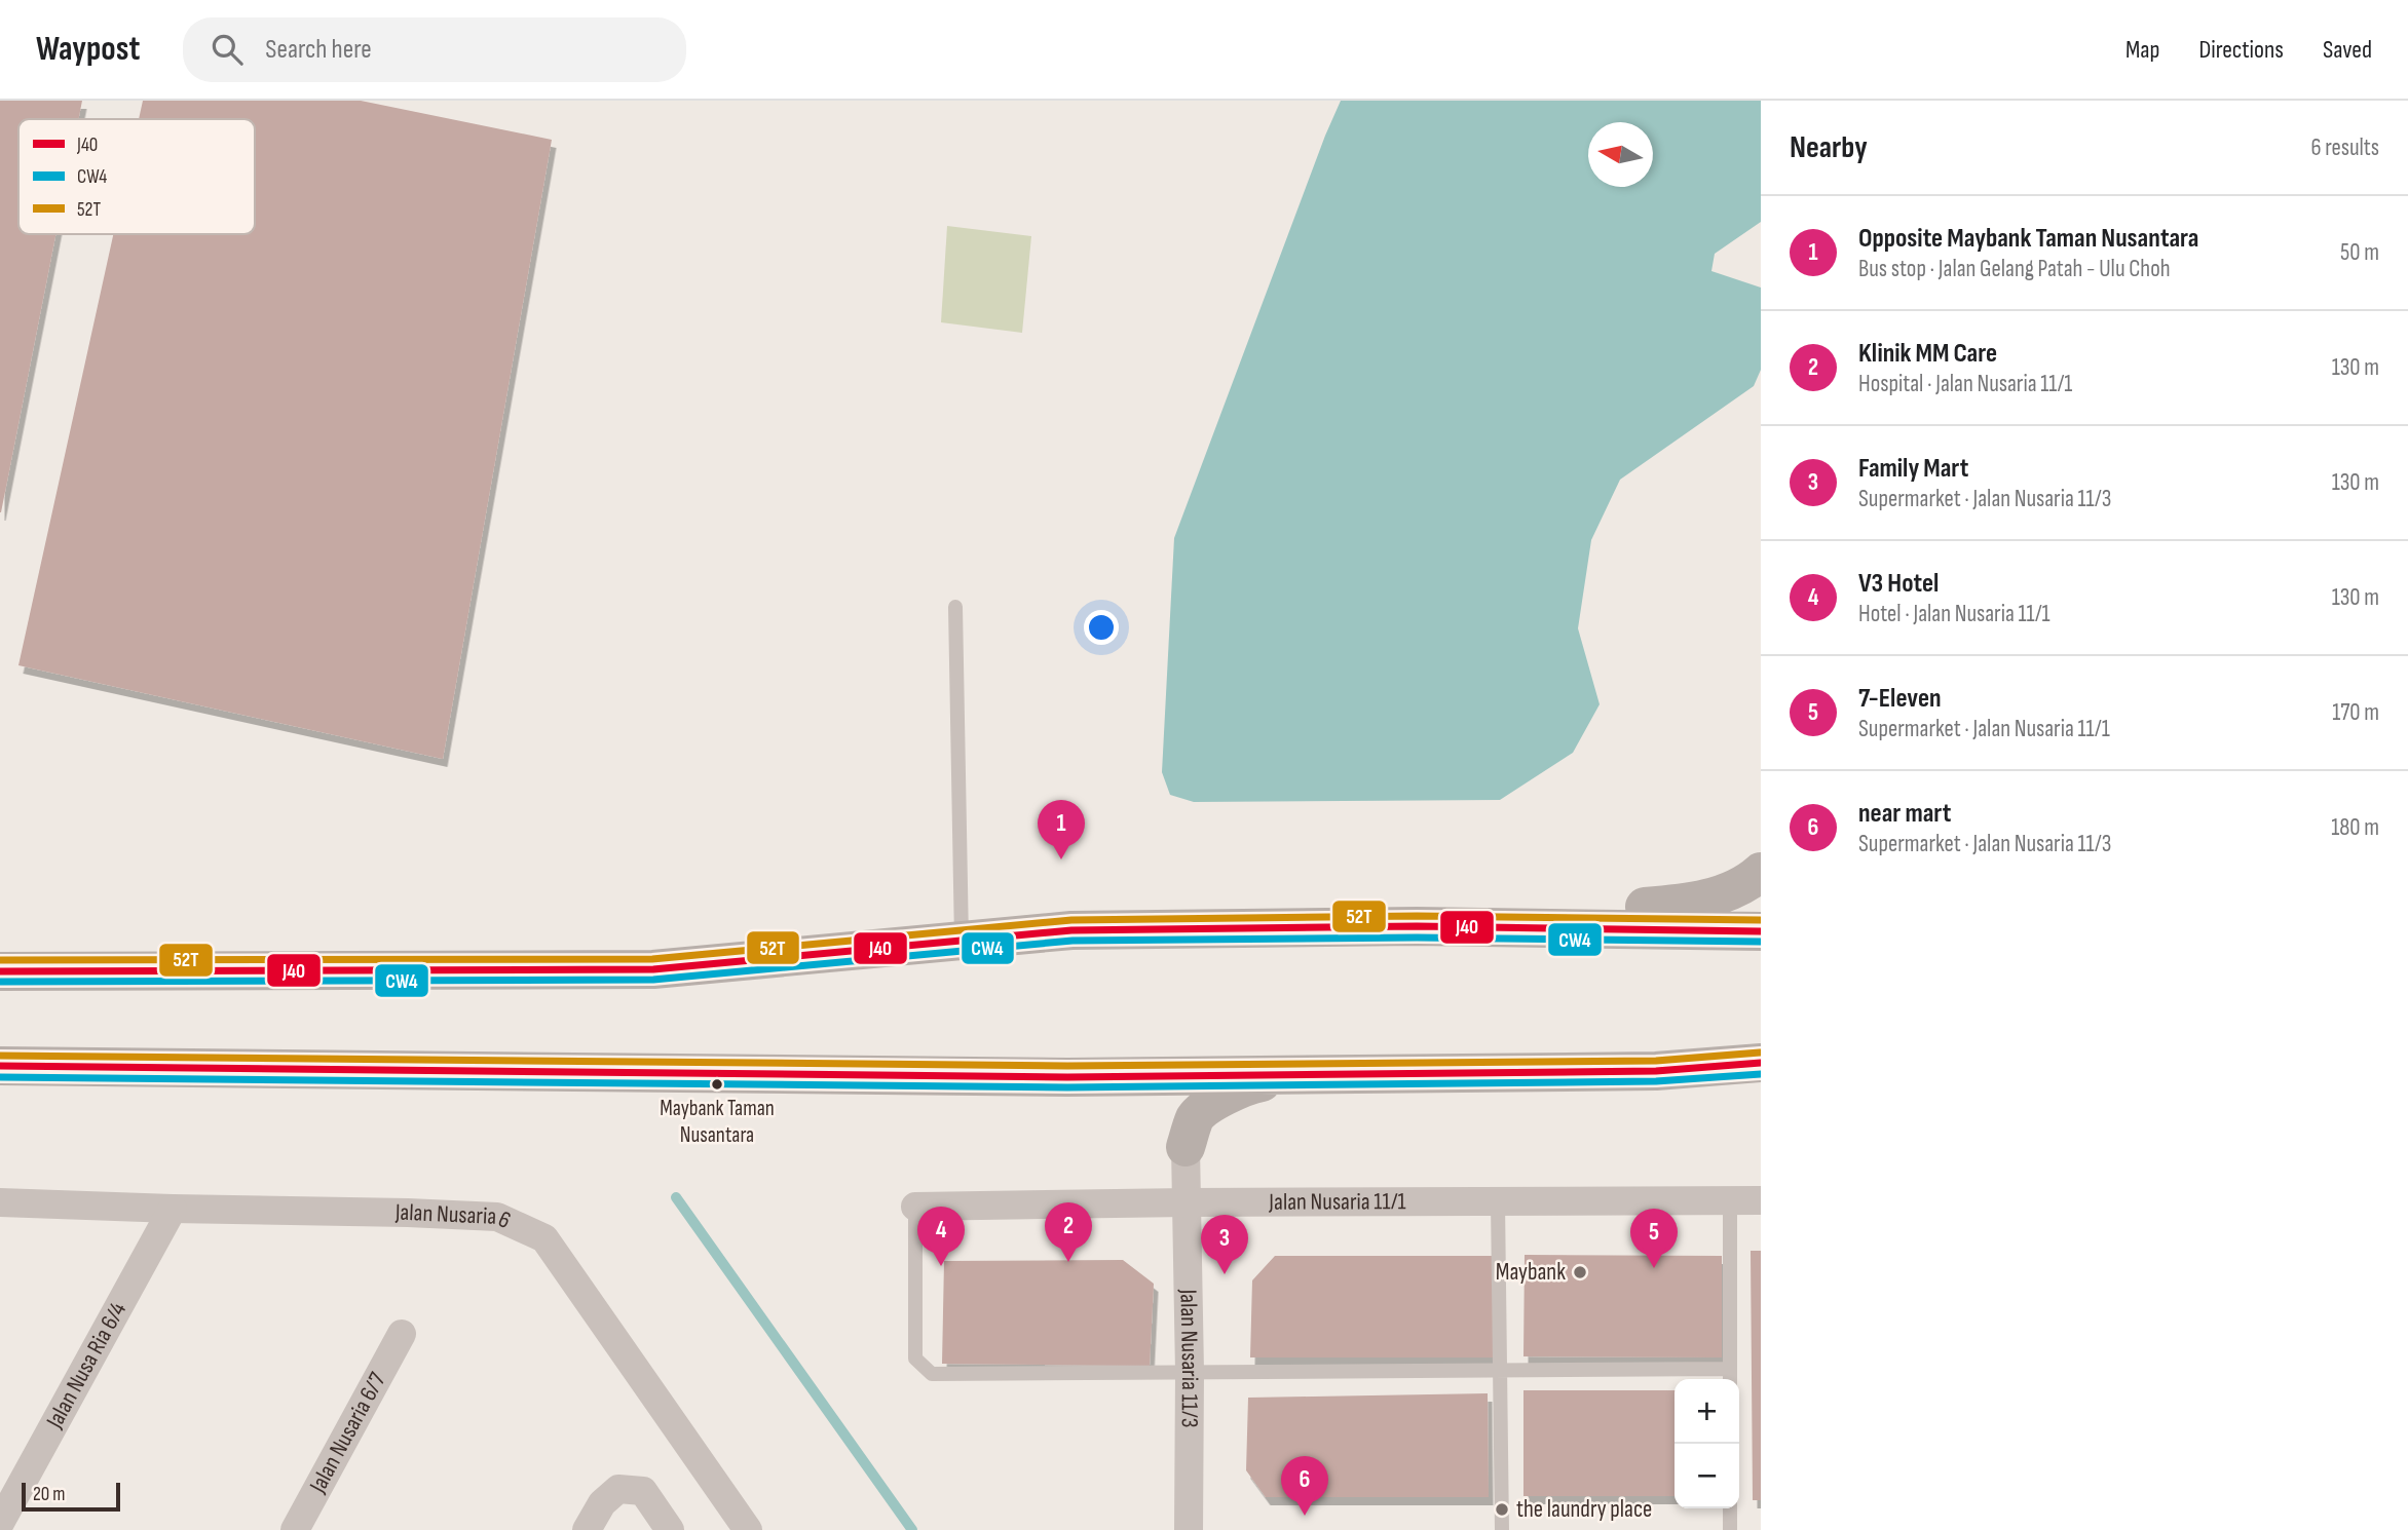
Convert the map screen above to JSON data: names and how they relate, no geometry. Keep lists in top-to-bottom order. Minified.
{"streets":{"street":["Jalan Nusaria 11/1","Jalan Nusaria 6","Jalan Nusaria 11/3","Jalan Nusa Ria 6/4","Jalan Nusaria 6/7"]},"crossings":[["Jalan Nusaria 11/1","Jalan Nusaria 11/3"],["Jalan Nusaria 6","Jalan Nusa Ria 6/4"]],"places":["Maybank Taman Nusantara","Maybank","the laundry place"],"lines":["transit line 52T","transit line J40","transit line CW4"],"legend":["J40","CW4","52T"],"scale_bar":"20 m","north":"left","page":{"header":"Waypost","search":"Search here","nav":["Map","Directions","Saved"],"heading":["Nearby","6 results"],"list":[{"mark":"1","name":"Opposite Maybank Taman Nusantara","note":"Bus stop · Jalan Gelang Patah - Ulu Choh","value":"50 m"},{"mark":"2","name":"Klinik MM Care","note":"Hospital · Jalan Nusaria 11/1","value":"130 m"},{"mark":"3","name":"Family Mart","note":"Supermarket · Jalan Nusaria 11/3","value":"130 m"},{"mark":"4","name":"V3 Hotel","note":"Hotel · Jalan Nusaria 11/1","value":"130 m"},{"mark":"5","name":"7-Eleven","note":"Supermarket · Jalan Nusaria 11/1","value":"170 m"},{"mark":"6","name":"near mart","note":"Supermarket · Jalan Nusaria 11/3","value":"180 m"}],"pins":["1","2","4","5","3","6"],"map_buttons":["+","−"],"scale":"20 m"}}
